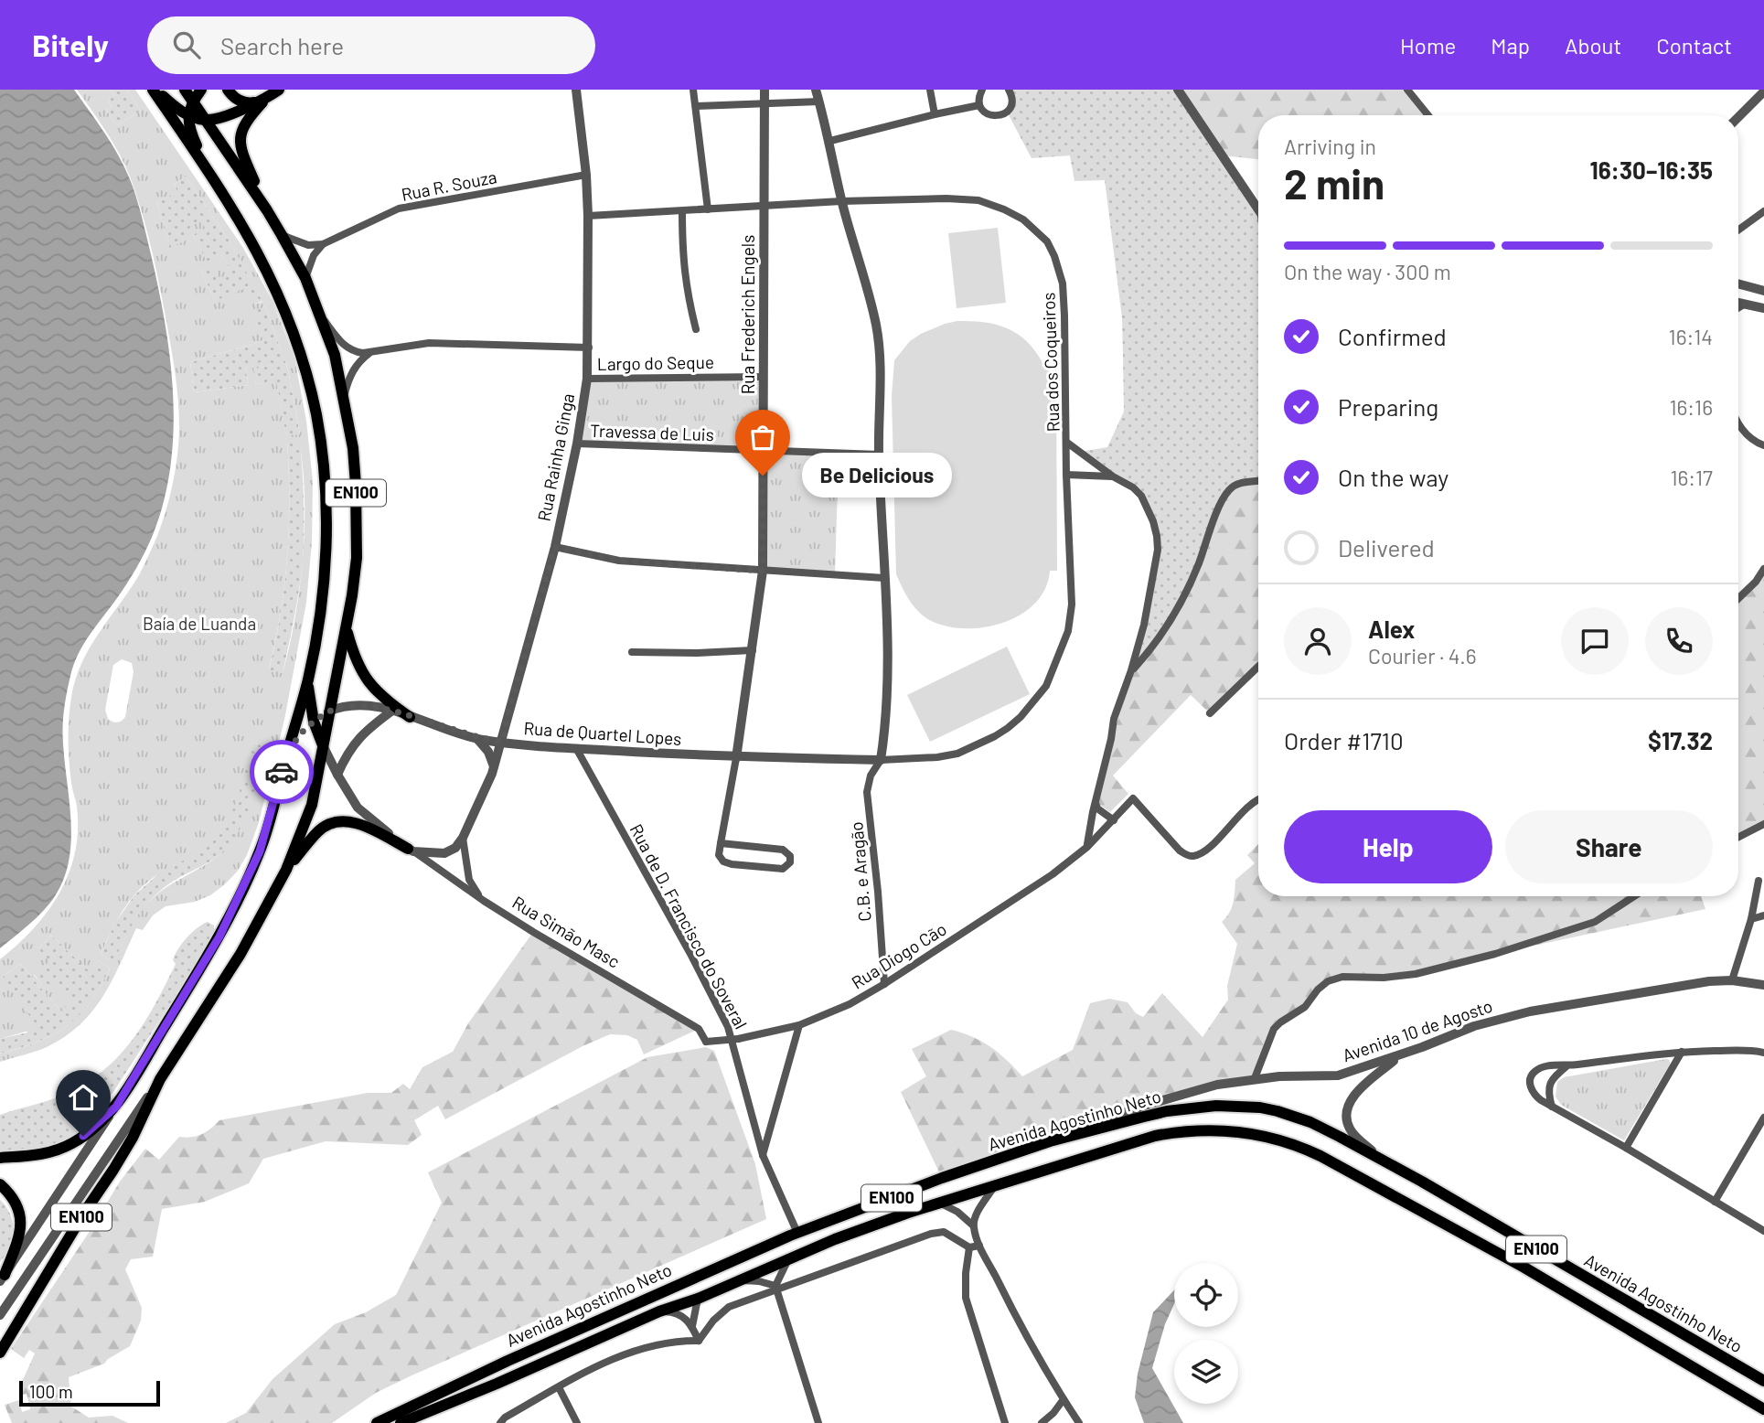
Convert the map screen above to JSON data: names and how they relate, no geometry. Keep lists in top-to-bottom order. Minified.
{"streets":{"main road":["EN100","Avenida Agostinho Neto"],"street":["Rua R. Souza","Rua Frederich Engels","Rua dos Coqueiros","Largo do Seque","Travessa de Luis","Rua Rainha Ginga","Rua de Quartel Lopes","C.B. e Aragão","Rua de D. Francisco do Soveral","Rua Simão Masc","Rua Diogo Cão","Avenida 10 de Agosto"]},"crossings":[["Rua R. Souza","Rua Rainha Ginga"],["Rua Frederich Engels","Rua dos Coqueiros"],["Rua Frederich Engels","Largo do Seque"],["Rua Frederich Engels","Travessa de Luis"],["Rua Frederich Engels","Rua de Quartel Lopes"],["Rua dos Coqueiros","Rua Rainha Ginga"],["Rua dos Coqueiros","Rua de Quartel Lopes"],["Rua dos Coqueiros","C.B. e Aragão"],["Largo do Seque","Rua Rainha Ginga"],["Travessa de Luis","Rua Rainha Ginga"],["Rua Rainha Ginga","Rua de Quartel Lopes"],["Rua Rainha Ginga","Rua Simão Masc"],["EN100","Rua de Quartel Lopes"],["Rua de Quartel Lopes","C.B. e Aragão"],["Rua de Quartel Lopes","Rua de D. Francisco do Soveral"],["Rua de Quartel Lopes","Rua Simão Masc"],["C.B. e Aragão","Rua Diogo Cão"],["Rua de D. Francisco do Soveral","Avenida Agostinho Neto"],["Rua Simão Masc","Rua Diogo Cão"],["Avenida 10 de Agosto","Avenida Agostinho Neto"]],"parks":["Baía de Luanda"],"places":["Be Delicious"],"scale_bar":"100 m","page":{"header":"Bitely","search":"Search here","nav":["Home","Map","About","Contact"],"heading":["2 min","Arriving in","16:30–16:35"],"panel":["Alex","Courier · 4.6","Order #1710","$17.32"],"bar":"On the way · 300 m","list":[["Confirmed","16:14"],["Preparing","16:16"],["On the way","16:17"],"Delivered"],"bubble":"Be Delicious","buttons":["Help","Share"],"scale":"100 m"}}
